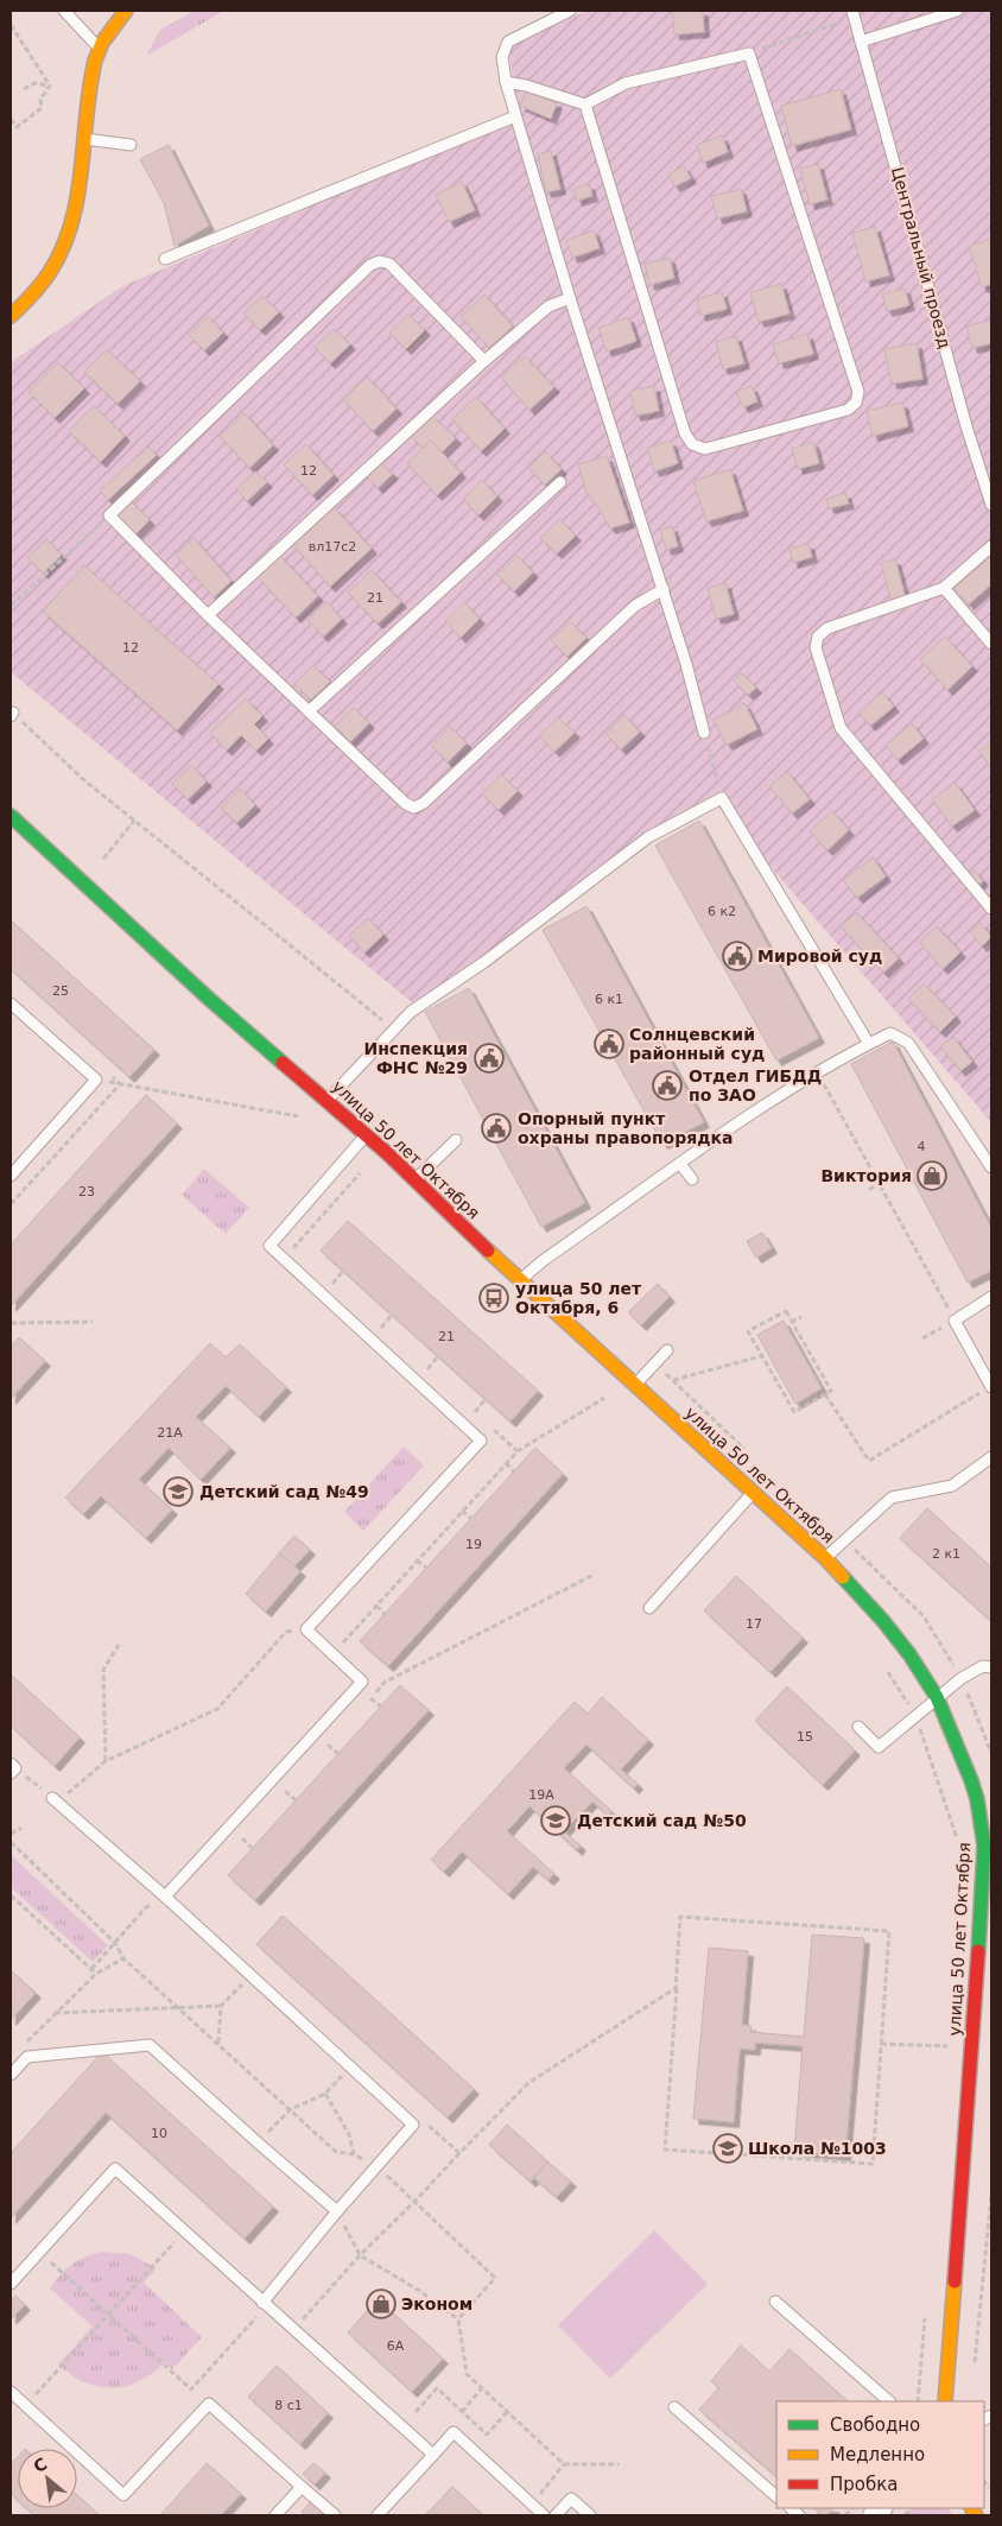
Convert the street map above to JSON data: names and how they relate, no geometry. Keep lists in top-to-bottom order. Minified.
{"streets":{"street":["улица 50 лет Октября"],"lane":["Центральный проезд"]},"places":{"public building":["Мировой суд","Солнцевский районный суд","Инспекция ФНС №29","Отдел ГИБДД по ЗАО","Опорный пункт охраны правопорядка"],"shop":["Виктория","Эконом"],"bus stop":["улица 50 лет Октября, 6"],"school or university":["Детский сад №49","Детский сад №50","Школа №1003"]},"house_numbers":["12","вл17с2","21","12","6 к2","25","6 к1","4","23","21","21А","19","2 к1","17","15","19А","10","6А","8 с1"],"legend":["Свободно","Медленно","Пробка"],"north":"top left"}
